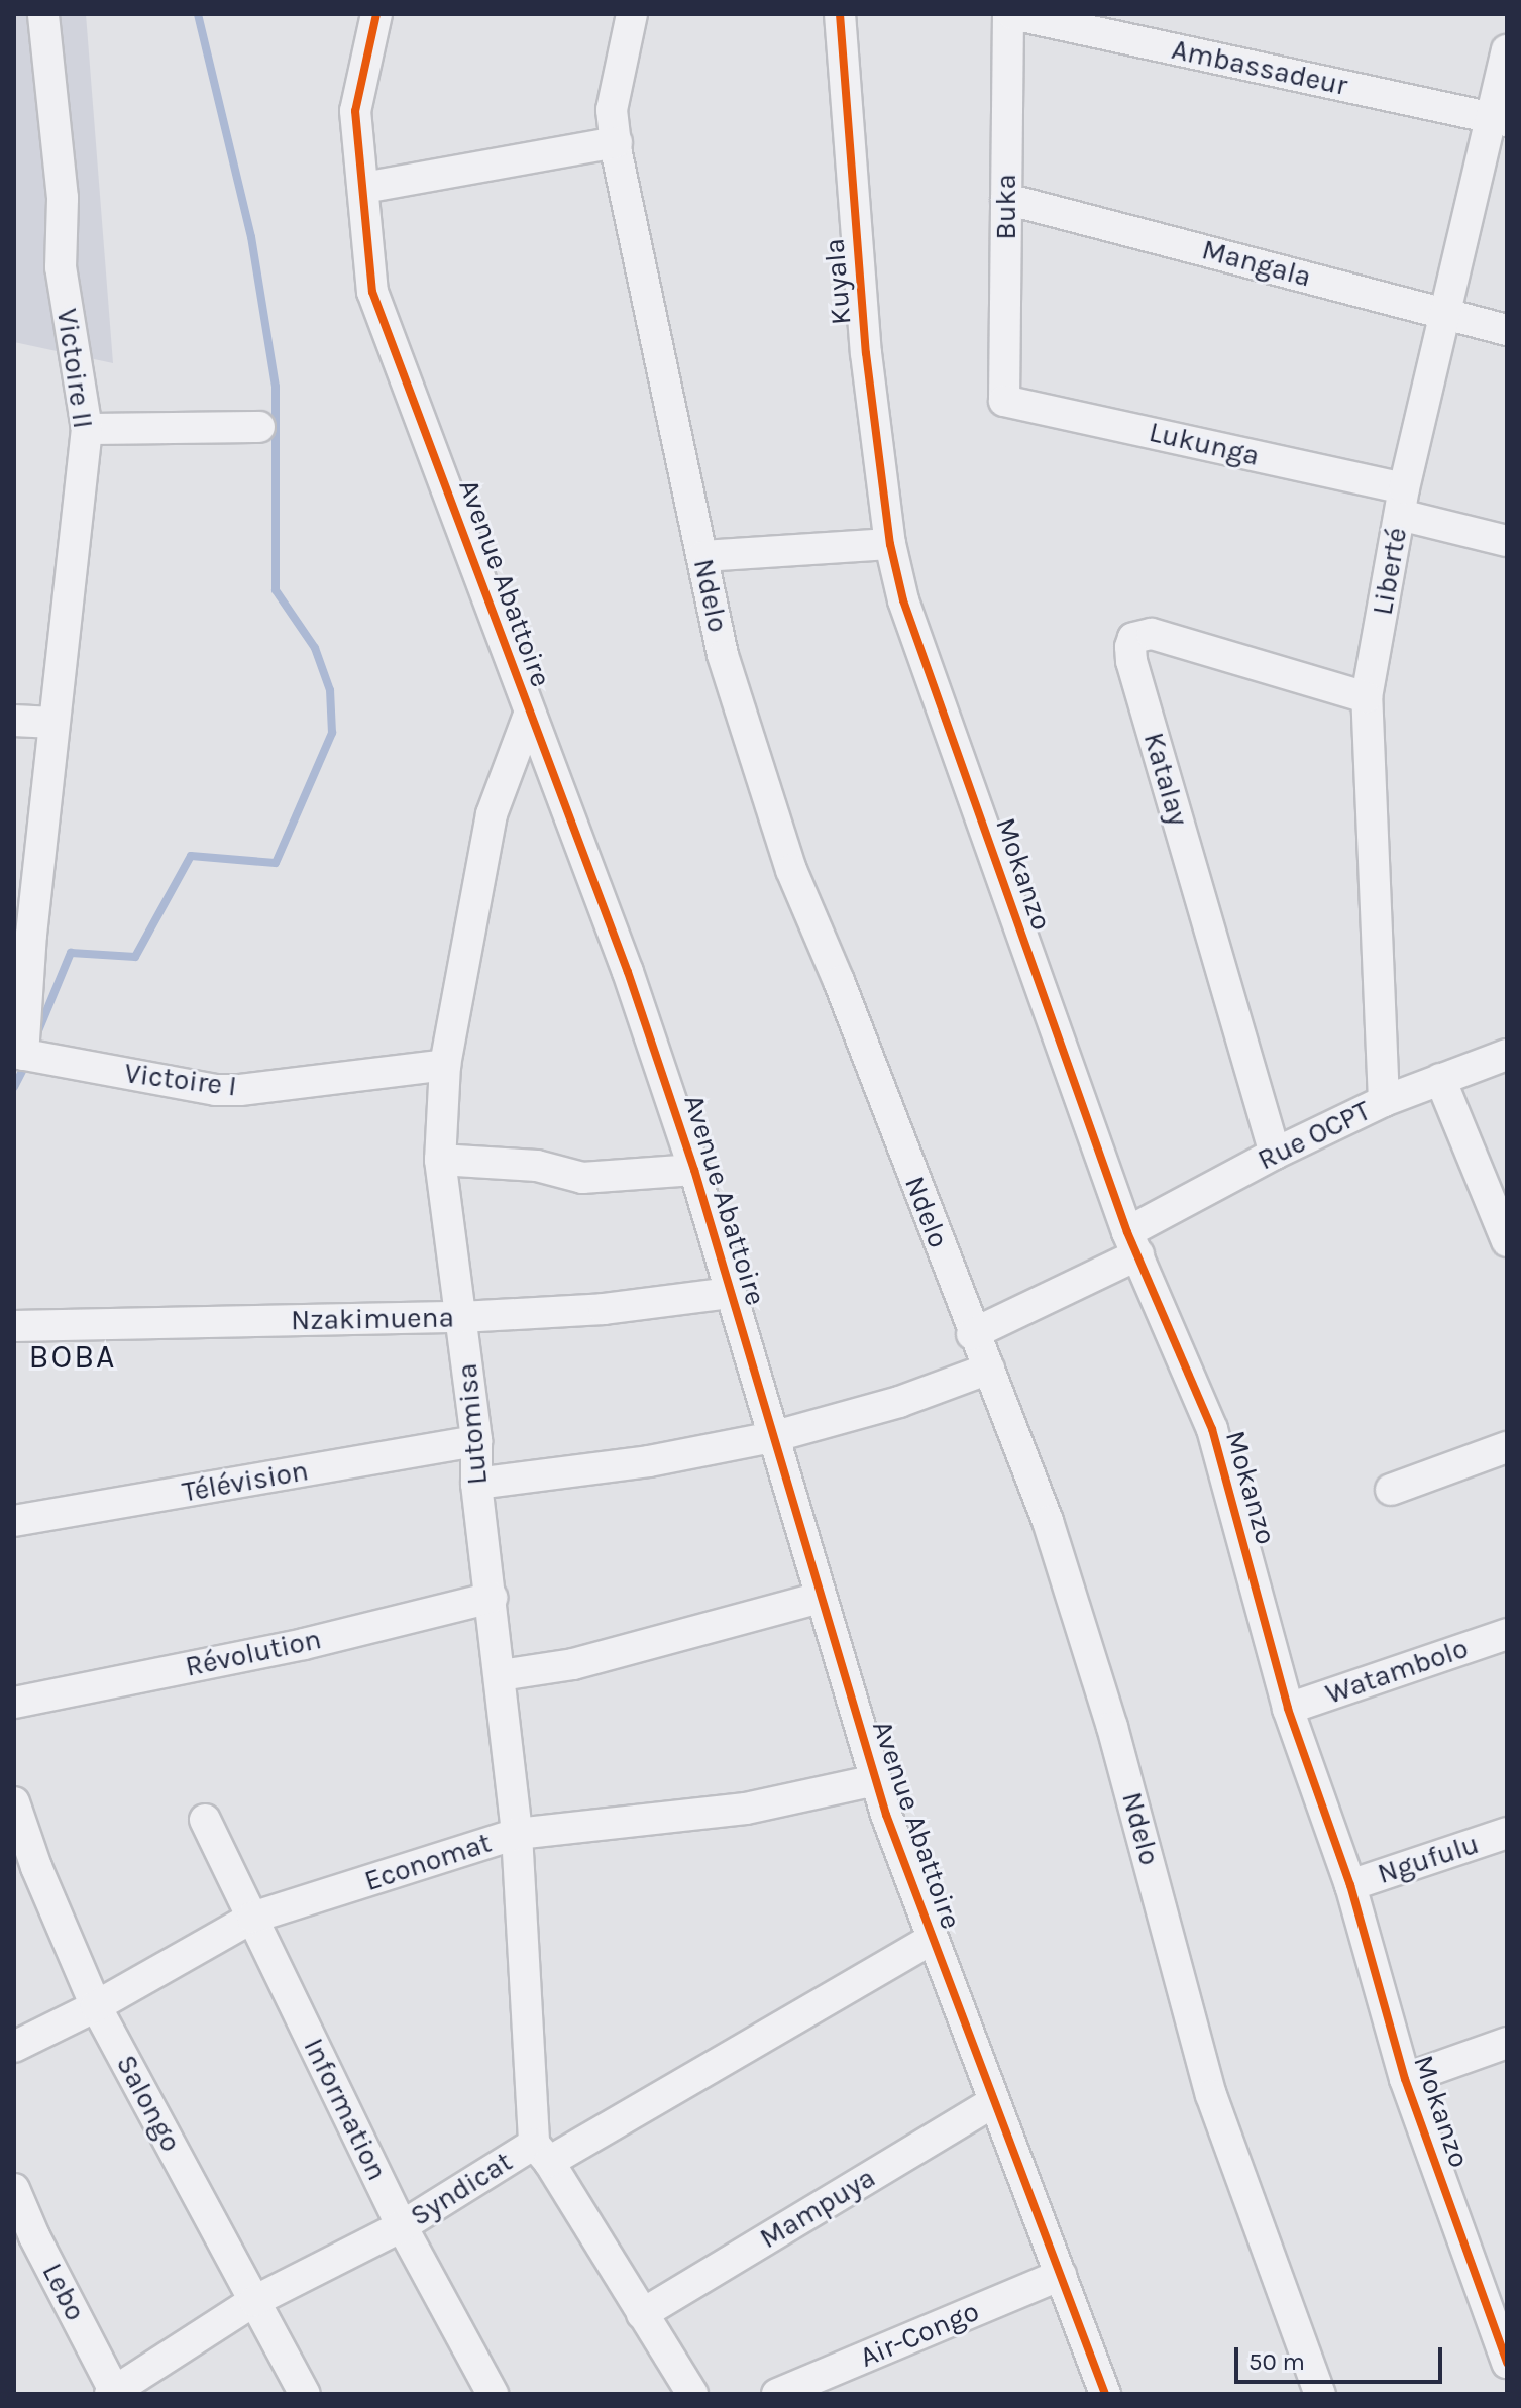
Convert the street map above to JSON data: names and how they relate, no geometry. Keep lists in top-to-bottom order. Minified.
{"streets":{"street":["Ambassadeur","Buka","Mangala","Kuyala","Victoire II","Lukunga","Liberté","Avenue Abattoire","Ndelo","Katalay","Mokanzo","Victoire I","Rue OCPT","Nzakimuena","Lutomisa","Télévision","Révolution","Watambolo","Ngufulu","Economat","Salongo","Information","Syndicat","Mampuya","Lebo","Air-Congo"]},"crossings":[["Ambassadeur","Buka"],["Ambassadeur","Liberté"],["Buka","Mangala"],["Buka","Lukunga"],["Mangala","Liberté"],["Kuyala","Mokanzo"],["Victoire II","Victoire I"],["Lukunga","Liberté"],["Liberté","Katalay"],["Liberté","Rue OCPT"],["Avenue Abattoire","Nzakimuena"],["Avenue Abattoire","Lutomisa"],["Avenue Abattoire","Economat"],["Avenue Abattoire","Syndicat"],["Avenue Abattoire","Mampuya"],["Avenue Abattoire","Air-Congo"],["Ndelo","Rue OCPT"],["Katalay","Rue OCPT"],["Mokanzo","Rue OCPT"],["Mokanzo","Watambolo"],["Mokanzo","Ngufulu"],["Victoire I","Lutomisa"],["Nzakimuena","Lutomisa"],["Lutomisa","Télévision"],["Lutomisa","Révolution"],["Lutomisa","Economat"],["Lutomisa","Syndicat"],["Economat","Salongo"],["Economat","Information"],["Salongo","Syndicat"],["Information","Syndicat"],["Syndicat","Lebo"]],"districts":["BOBA"],"scale_bar":"50 m"}
